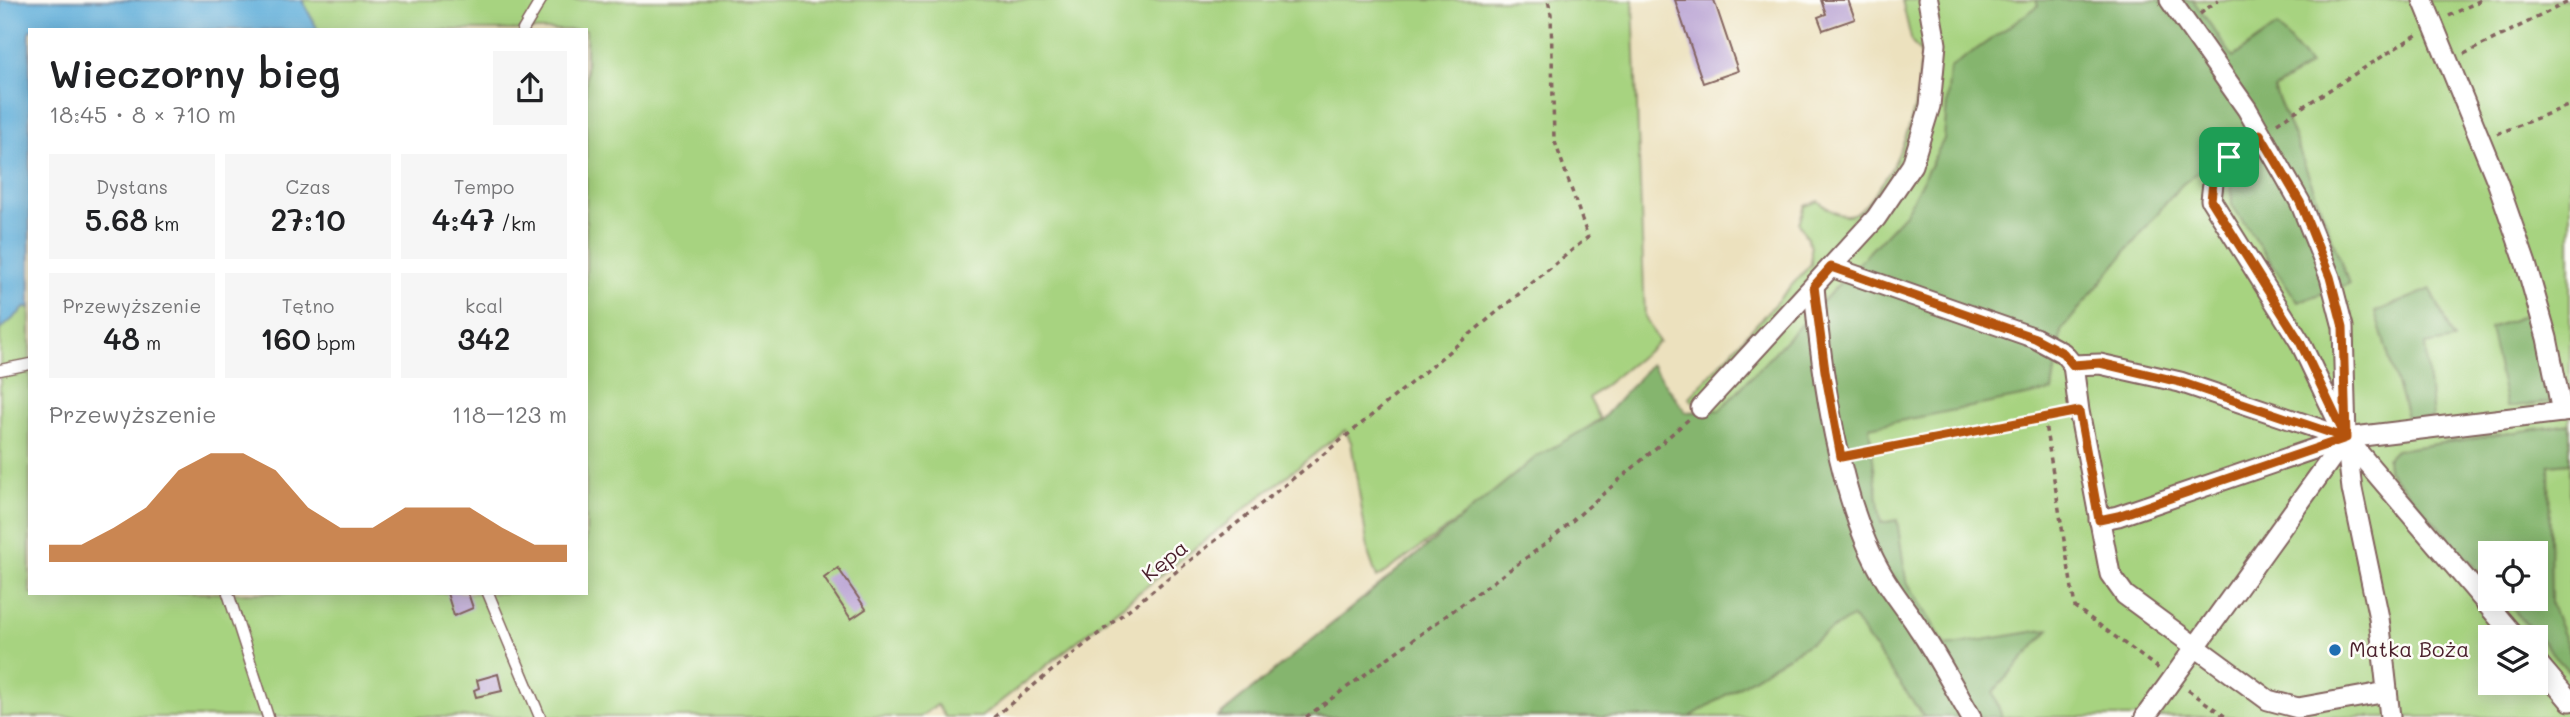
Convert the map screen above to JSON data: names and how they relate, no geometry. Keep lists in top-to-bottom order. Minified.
{"streets":{"path":["Kępa"]},"places":["Matka Boża"],"page":{"heading":["Wieczorny bieg","18:45 · 8 × 710 m"],"stats":[["Dystans","5.68 km"],["Czas","27:10"],["Tempo","4:47 /km"],["Przewyższenie","48 m"],["Tętno","160 bpm"],["kcal","342"]],"chart":["Przewyższenie","118–123 m"]}}
